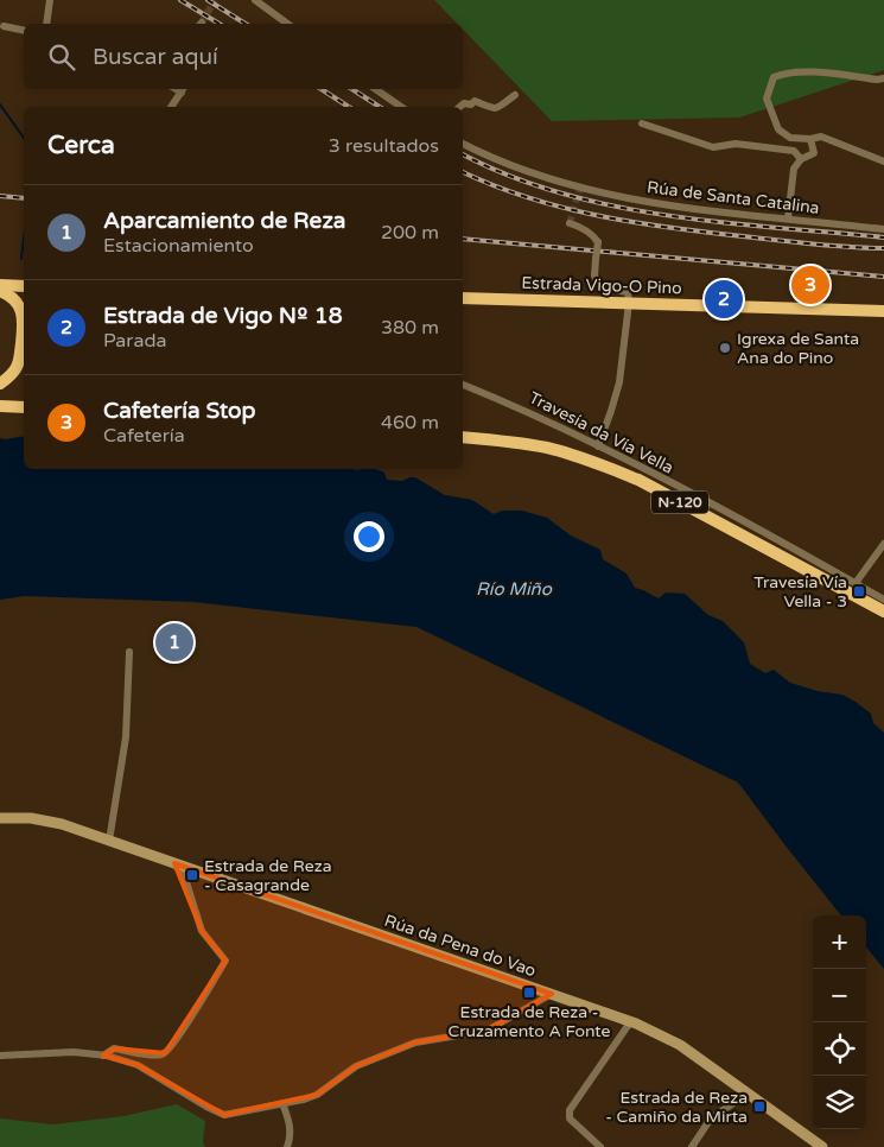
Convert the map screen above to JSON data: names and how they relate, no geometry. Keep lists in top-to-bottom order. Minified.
{"streets":{"highway":["Estrada Vigo-O Pino","N-120"],"main road":["Rúa da Pena do Vao"],"street":["Rúa de Santa Catalina","Travesía da Vía Vella"]},"water":["Río Miño"],"places":{"other":["Igrexa de Santa Ana do Pino"],"transit":["Travesía Vía Vella - 3","Estrada de Reza - Casagrande","Estrada de Reza - Cruzamento A Fonte","Estrada de Reza - Camiño da Mirta"]},"page":{"search":"Buscar aquí","heading":["Cerca","3 resultados"],"list":[{"mark":"1","name":"Aparcamiento de Reza","note":"Estacionamiento","value":"200 m"},{"mark":"2","name":"Estrada de Vigo Nº 18","note":"Parada","value":"380 m"},{"mark":"3","name":"Cafetería Stop","note":"Cafetería","value":"460 m"}],"pins":["3","2","1"],"map_buttons":["+","−"]}}
